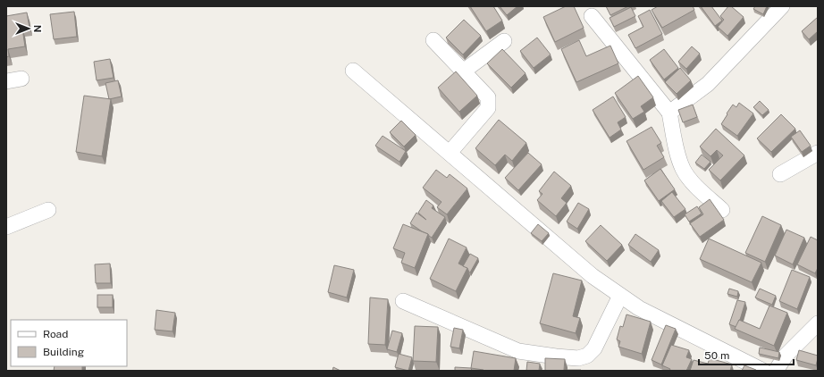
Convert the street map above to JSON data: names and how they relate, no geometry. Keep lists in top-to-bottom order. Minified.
{"legend":["Road","Building"],"scale_bar":"50 m","north":"right"}
